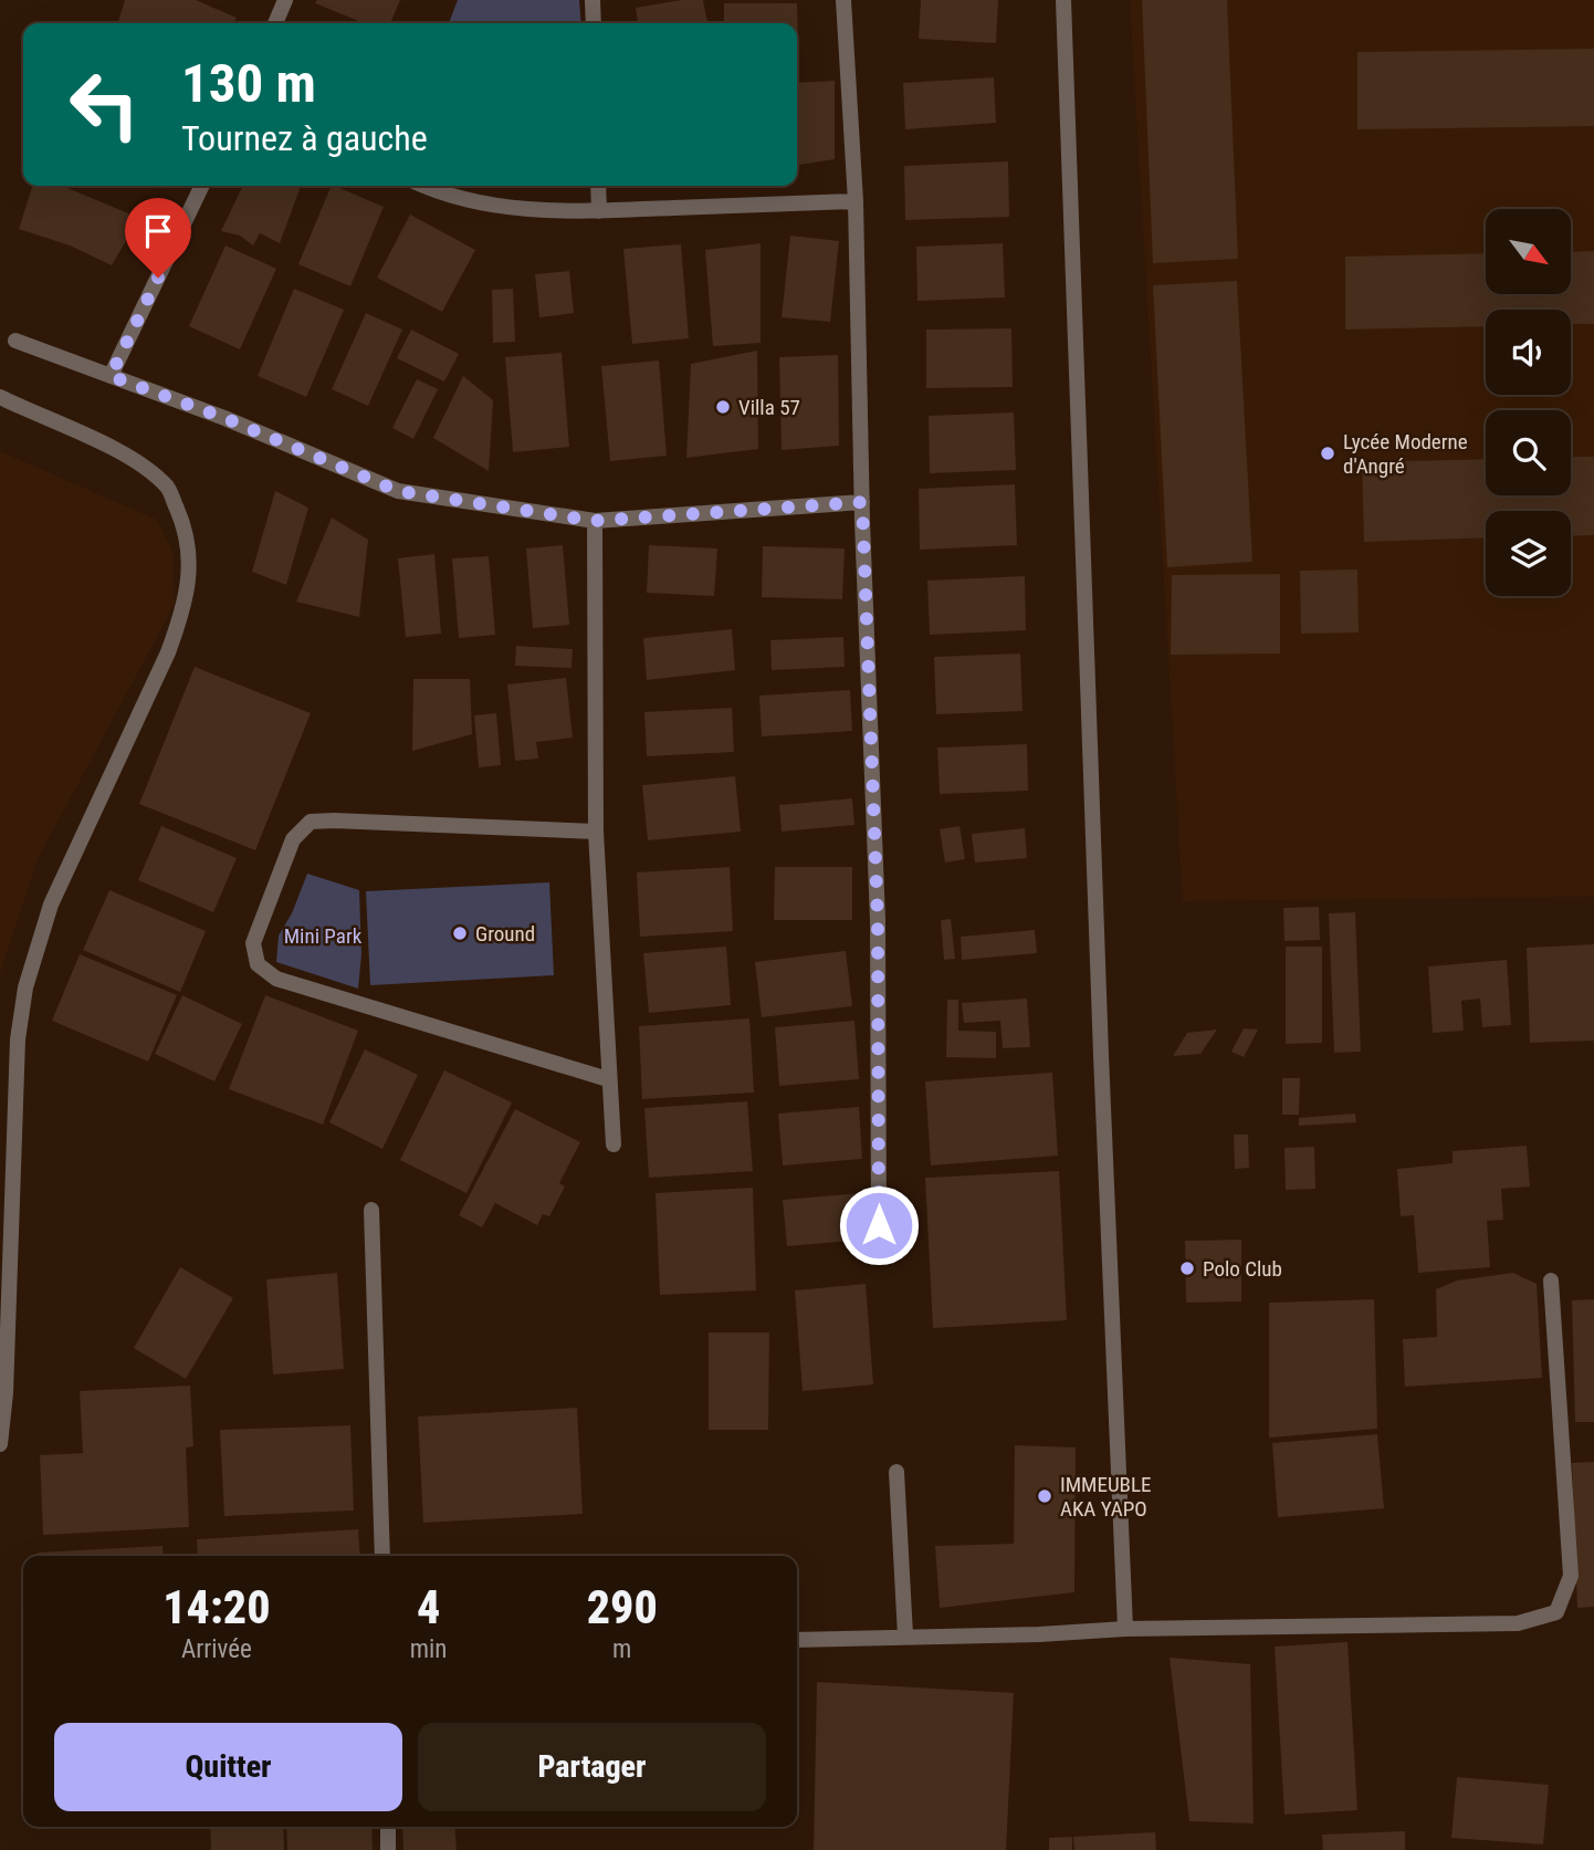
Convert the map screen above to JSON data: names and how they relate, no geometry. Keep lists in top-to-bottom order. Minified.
{"parks":["Mini Park"],"places":["Villa 57","Lycée Moderne d'Angré","Ground","Polo Club","IMMEUBLE AKA YAPO"],"north":"bottom right","page":{"turn":["130 m","Tournez à gauche"],"eta":["14:20","Arrivée","4","min","290","m"],"buttons":["Quitter","Partager"]}}
